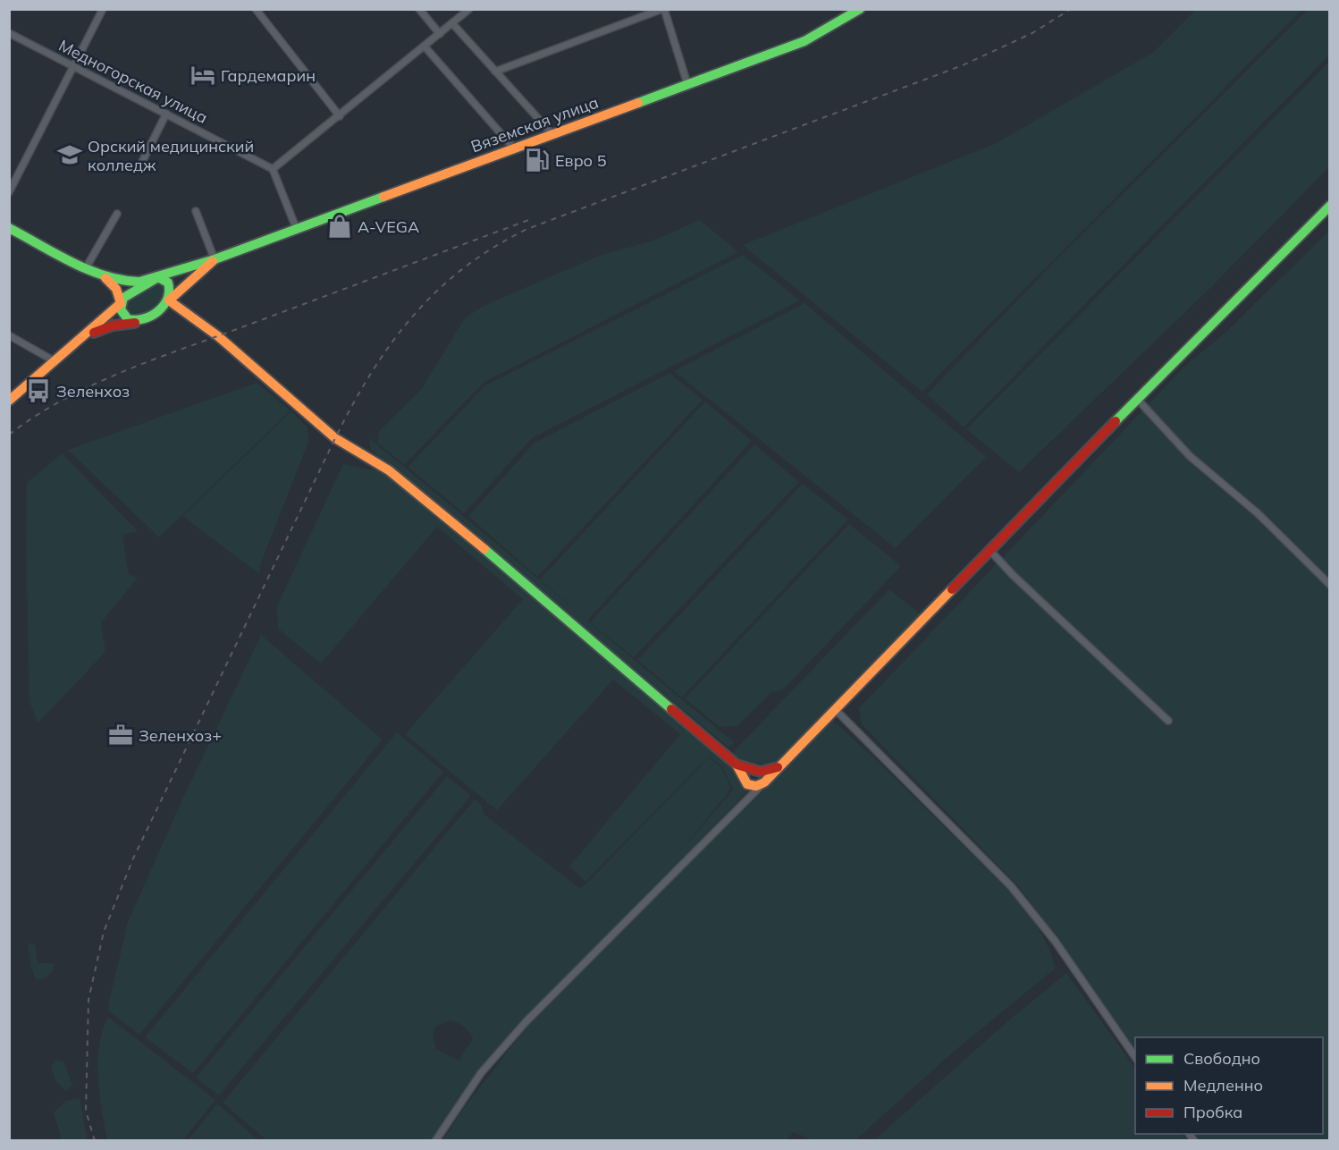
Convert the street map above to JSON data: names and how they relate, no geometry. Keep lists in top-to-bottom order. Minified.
{"streets":{"main road":["Вяземская улица"],"street":["Медногорская улица"]},"places":{"hotel":["Гардемарин"],"school or university":["Орский медицинский колледж"],"fuel station":["Евро 5"],"shop":["A-VEGA"],"bus stop":["Зеленхоз"],"office":["Зеленхоз+"]},"legend":["Свободно","Медленно","Пробка"]}
